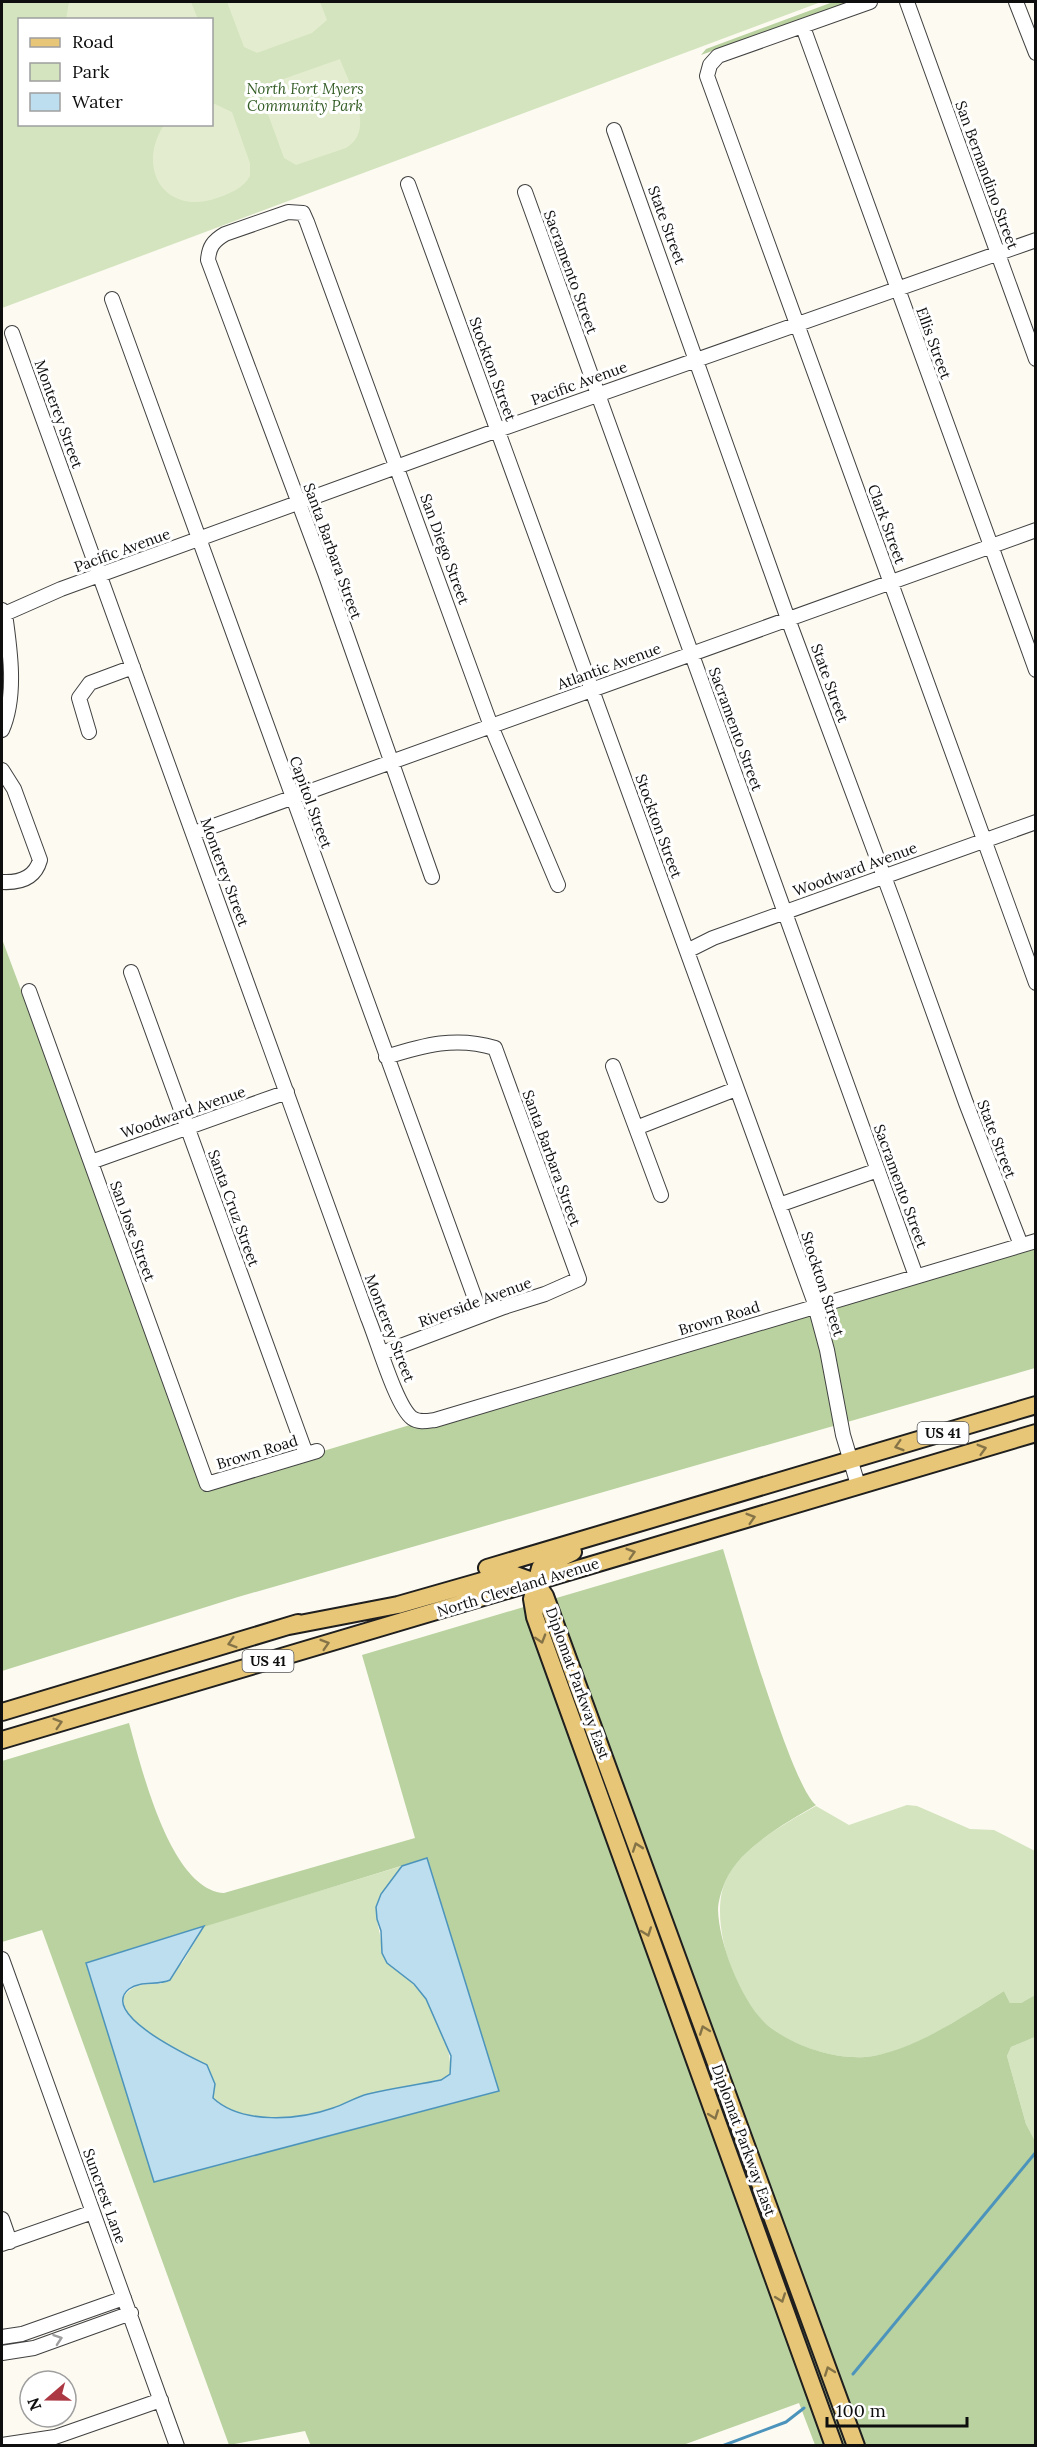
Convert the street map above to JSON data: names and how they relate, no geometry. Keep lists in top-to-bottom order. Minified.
{"streets":{"main road":["US 41","North Cleveland Avenue","Diplomat Parkway East"],"street":["San Bernandino Street","State Street","Sacramento Street","Ellis Street","Stockton Street","Pacific Avenue","Monterey Street","Clark Street","San Diego Street","Santa Barbara Street","Atlantic Avenue","Capitol Street","Woodward Avenue","Santa Cruz Street","San Jose Street","Riverside Avenue","Brown Road","Suncrest Lane"]},"crossings":[["San Bernandino Street","Pacific Avenue"],["State Street","Pacific Avenue"],["State Street","Atlantic Avenue"],["State Street","Woodward Avenue"],["State Street","Brown Road"],["Sacramento Street","Pacific Avenue"],["Sacramento Street","Atlantic Avenue"],["Sacramento Street","Woodward Avenue"],["Sacramento Street","Brown Road"],["Ellis Street","Pacific Avenue"],["Ellis Street","Clark Street"],["Ellis Street","Atlantic Avenue"],["Stockton Street","Pacific Avenue"],["Stockton Street","Atlantic Avenue"],["Stockton Street","Woodward Avenue"],["Stockton Street","Brown Road"],["Stockton Street","North Cleveland Avenue"],["Pacific Avenue","Monterey Street"],["Pacific Avenue","Clark Street"],["Pacific Avenue","San Diego Street"],["Pacific Avenue","Santa Barbara Street"],["Pacific Avenue","Capitol Street"],["Monterey Street","Atlantic Avenue"],["Monterey Street","Woodward Avenue"],["Monterey Street","Riverside Avenue"],["Monterey Street","Brown Road"],["Clark Street","Atlantic Avenue"],["Clark Street","Woodward Avenue"],["San Diego Street","Santa Barbara Street"],["San Diego Street","Atlantic Avenue"],["Santa Barbara Street","Atlantic Avenue"],["Santa Barbara Street","Capitol Street"],["Santa Barbara Street","Riverside Avenue"],["Atlantic Avenue","Capitol Street"],["Capitol Street","Riverside Avenue"],["Woodward Avenue","Santa Cruz Street"],["Woodward Avenue","San Jose Street"],["Santa Cruz Street","Brown Road"],["San Jose Street","Brown Road"],["North Cleveland Avenue","Diplomat Parkway East"]],"parks":["North Fort Myers Community Park"],"legend":["Road","Park","Water"],"scale_bar":"100 m","north":"left"}
